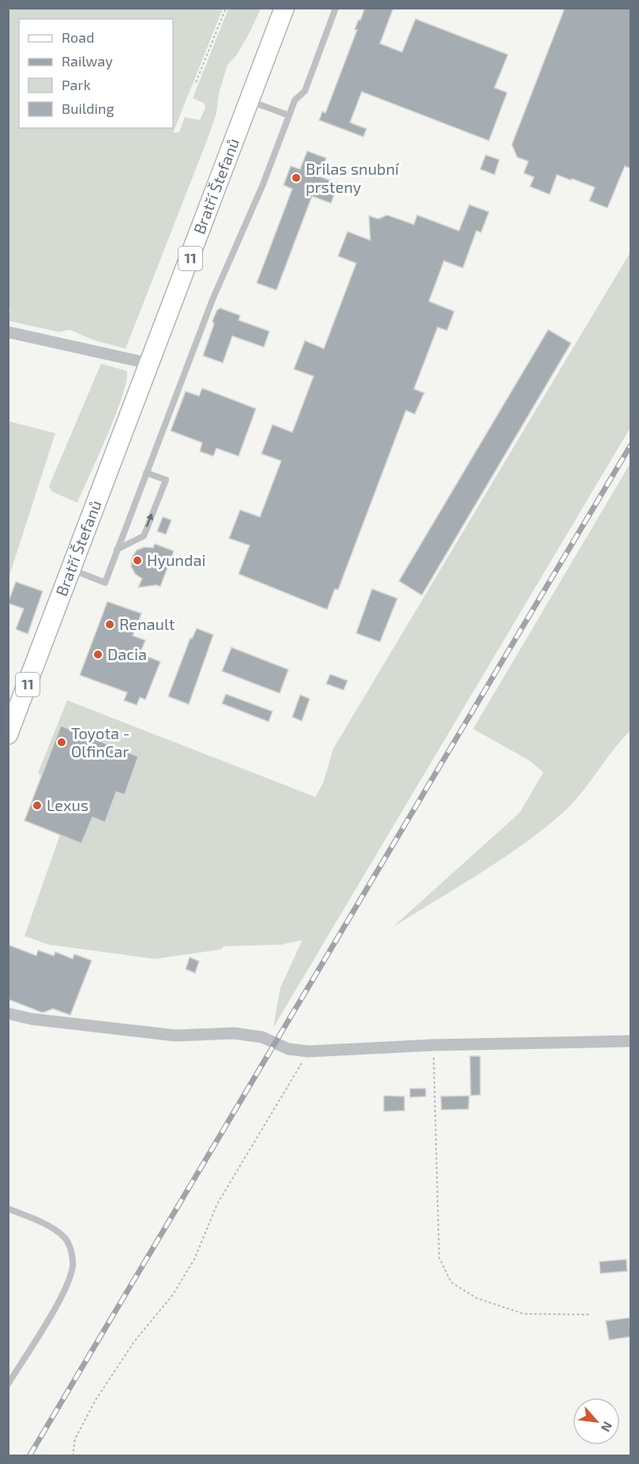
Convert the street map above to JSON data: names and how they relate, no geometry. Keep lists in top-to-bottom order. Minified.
{"streets":{"main road":["Bratří Štefanů","11"]},"places":["Brilas snubní prsteny","Hyundai","Renault","Dacia","Toyota - OlfinCar","Lexus"],"legend":["Road","Railway","Park","Building"],"north":"bottom right"}
